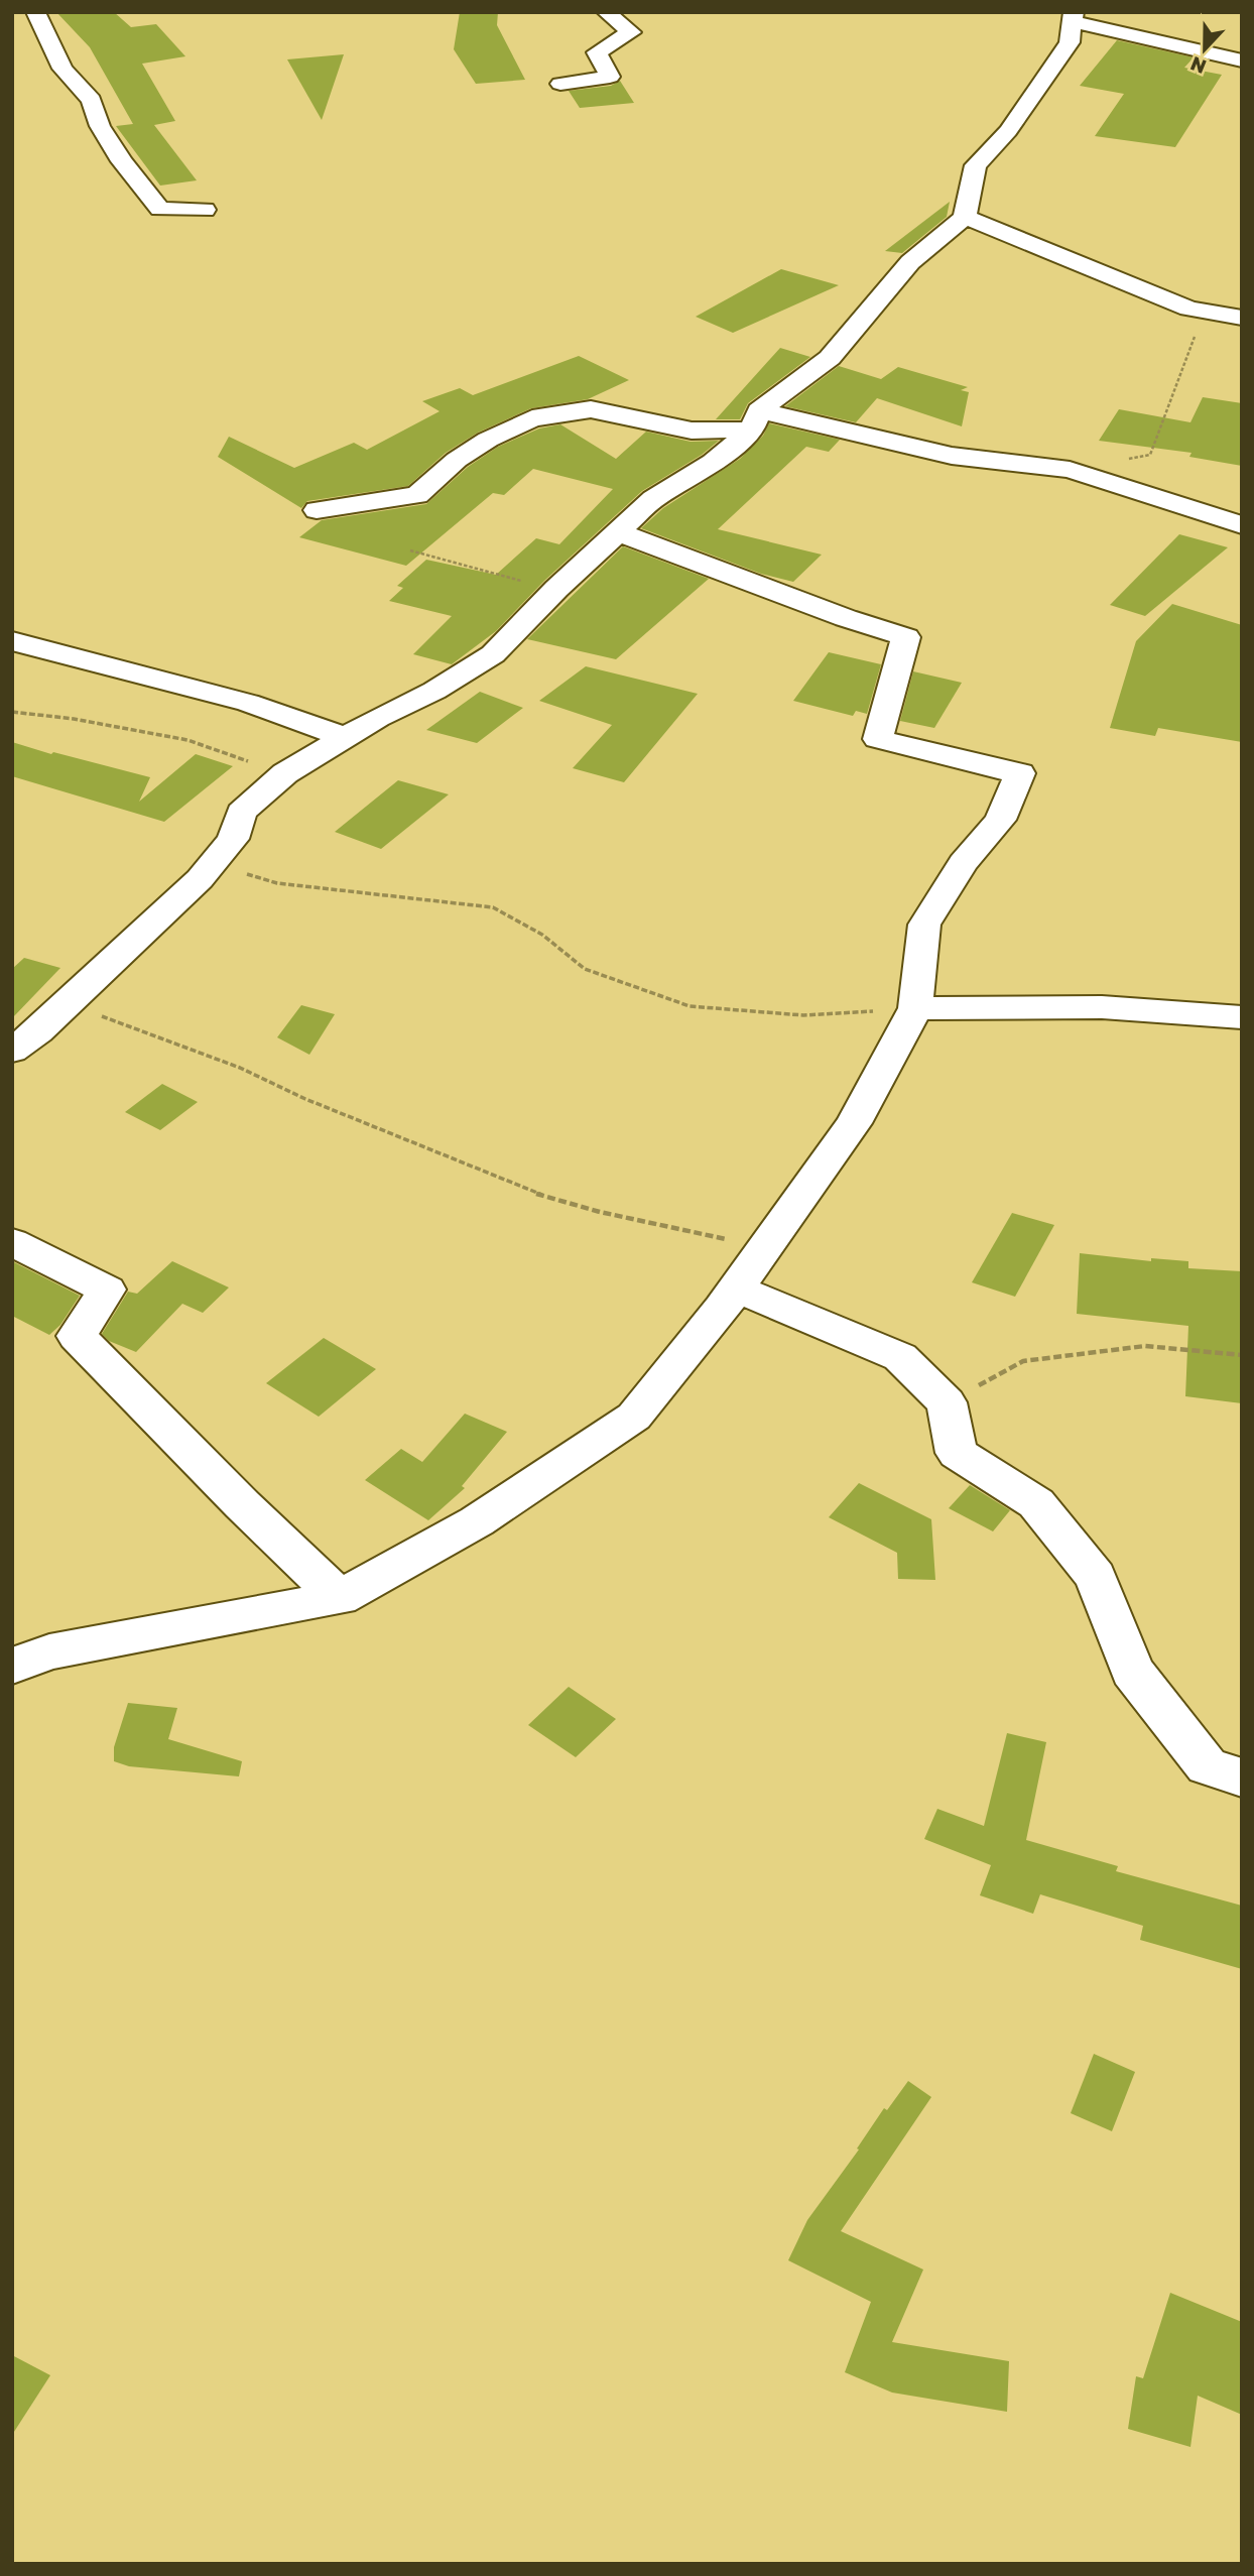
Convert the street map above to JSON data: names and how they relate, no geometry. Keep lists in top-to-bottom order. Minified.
{"north":"bottom"}
